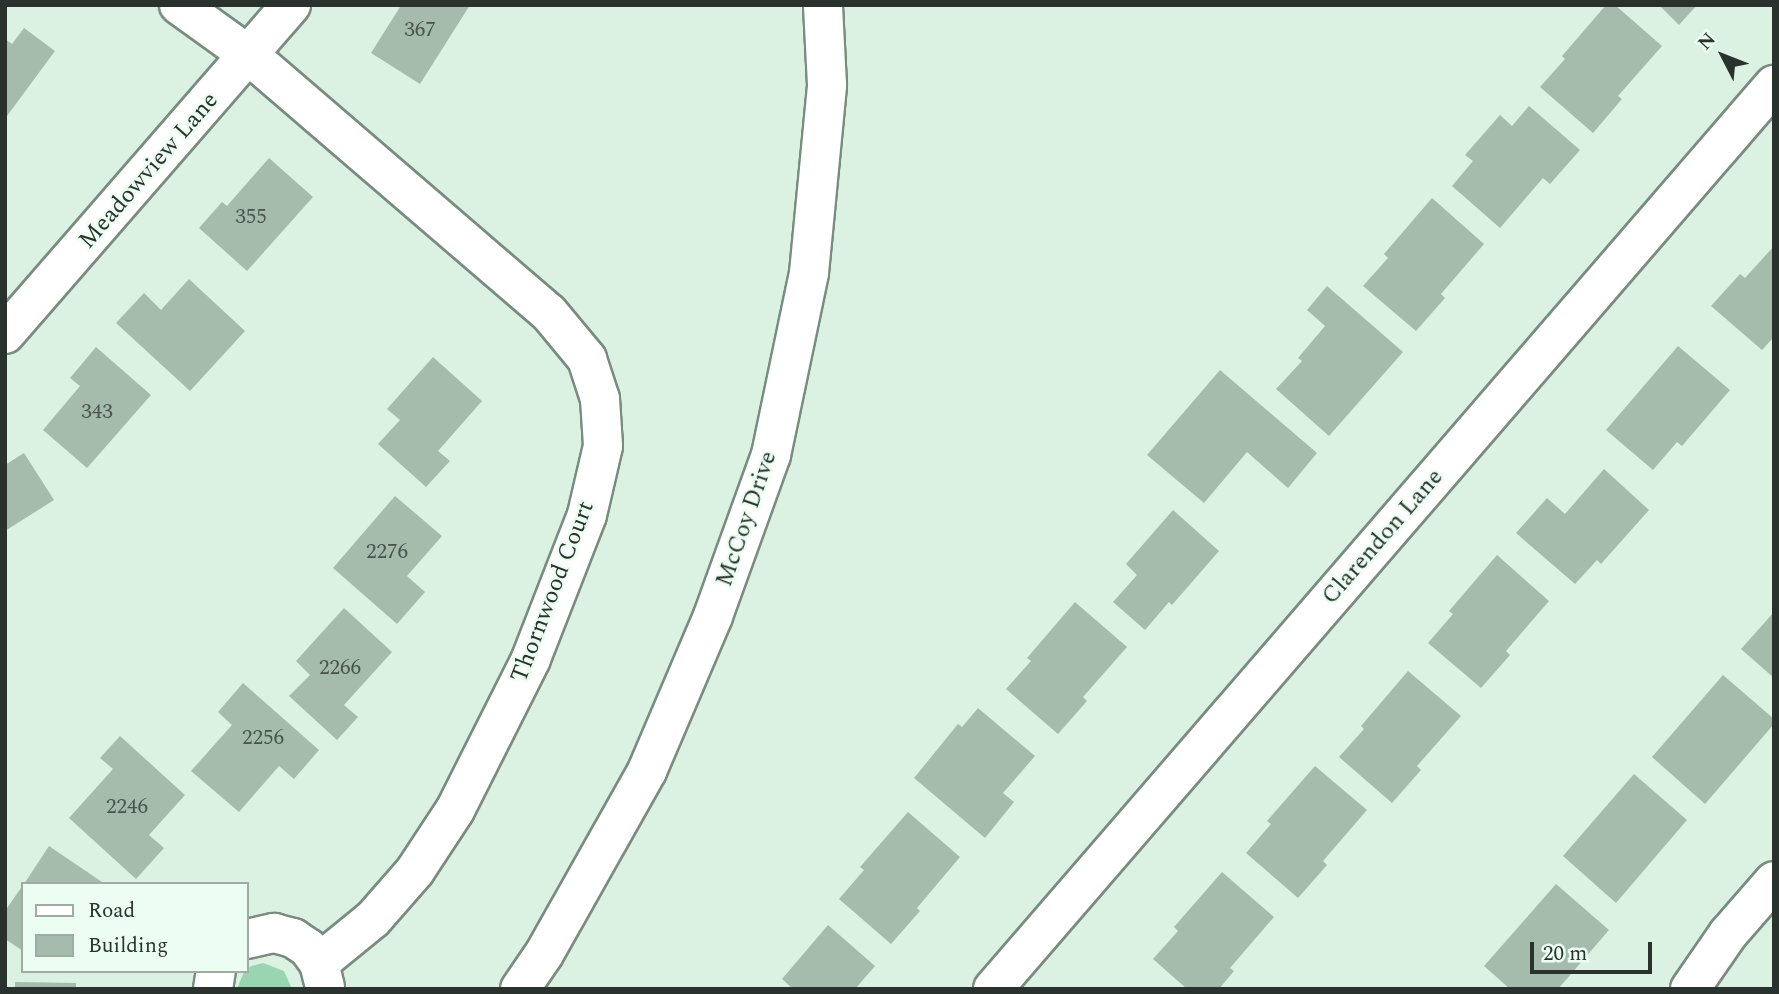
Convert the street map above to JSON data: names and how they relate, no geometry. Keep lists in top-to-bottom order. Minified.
{"streets":{"street":["Meadowview Lane","McCoy Drive","Clarendon Lane","Thornwood Court"]},"crossings":[["Meadowview Lane","Thornwood Court"]],"house_numbers":["367","355","343","2276","2266","2256","2246"],"legend":["Road","Building"],"scale_bar":"20 m","north":"top left"}
